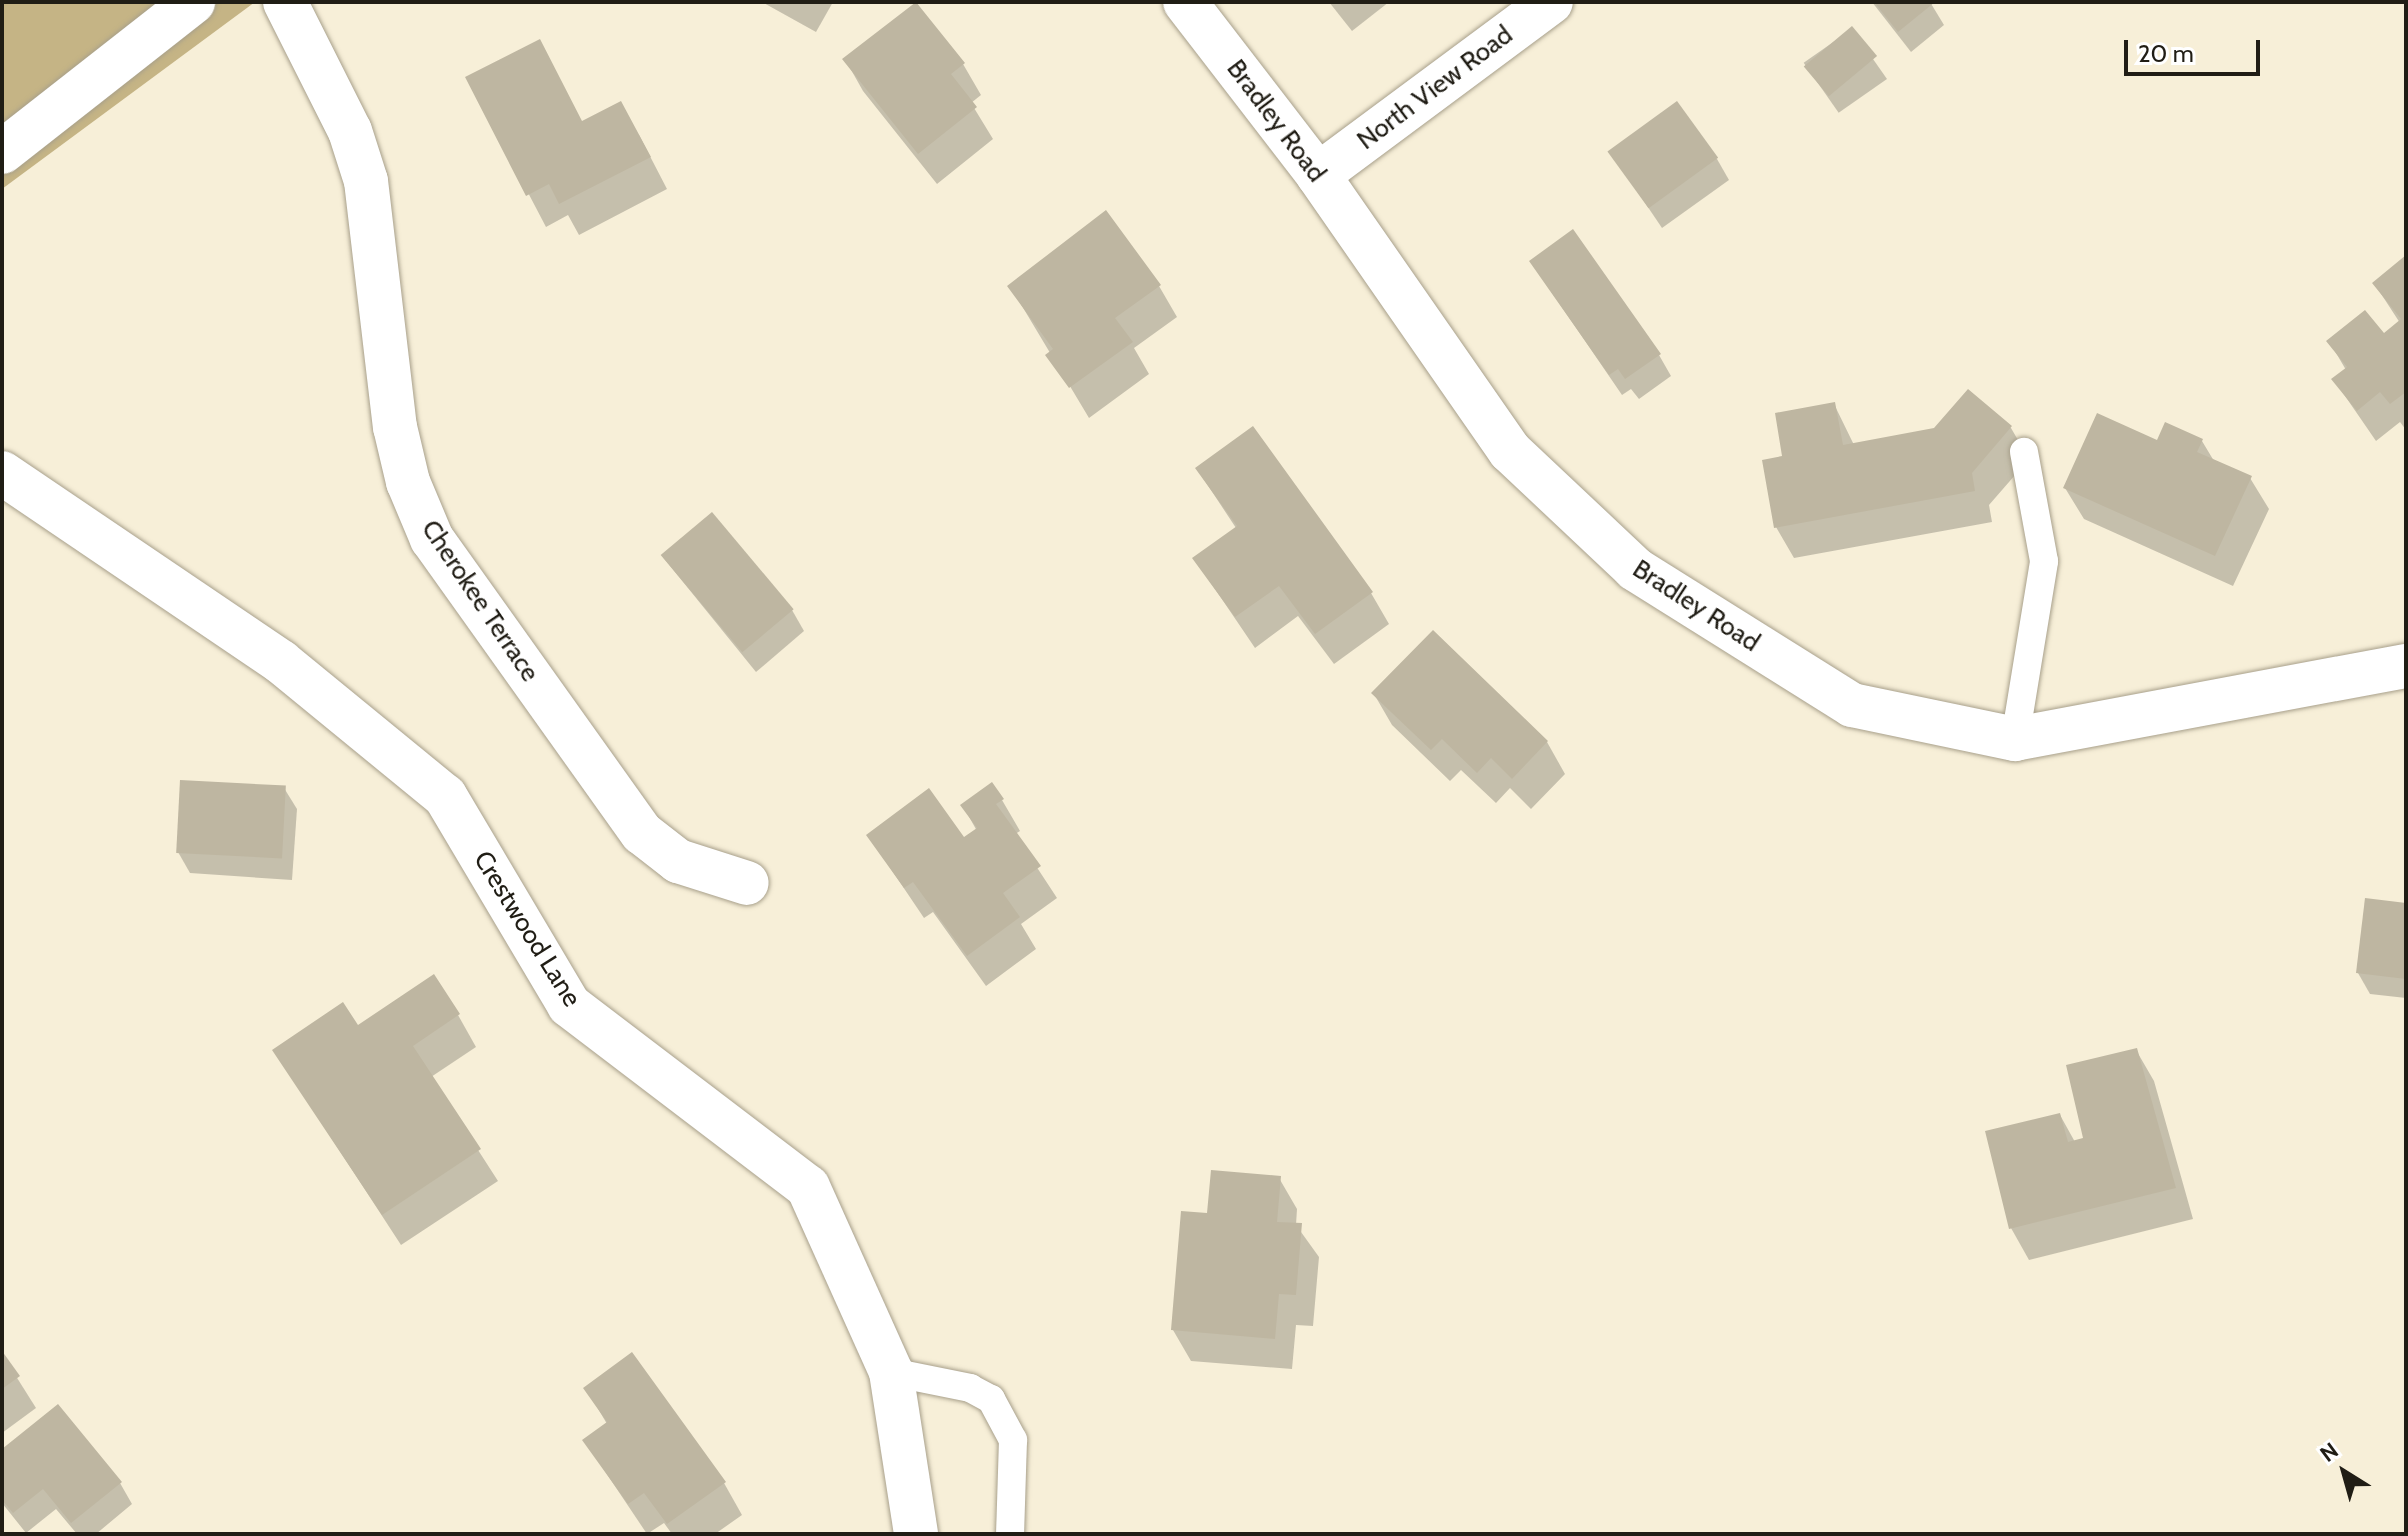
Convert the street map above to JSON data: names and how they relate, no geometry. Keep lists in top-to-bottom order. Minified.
{"streets":{"street":["North View Road","Bradley Road","Cherokee Terrace","Crestwood Lane"]},"crossings":[["North View Road","Bradley Road"]],"scale_bar":"20 m","north":"top left"}
